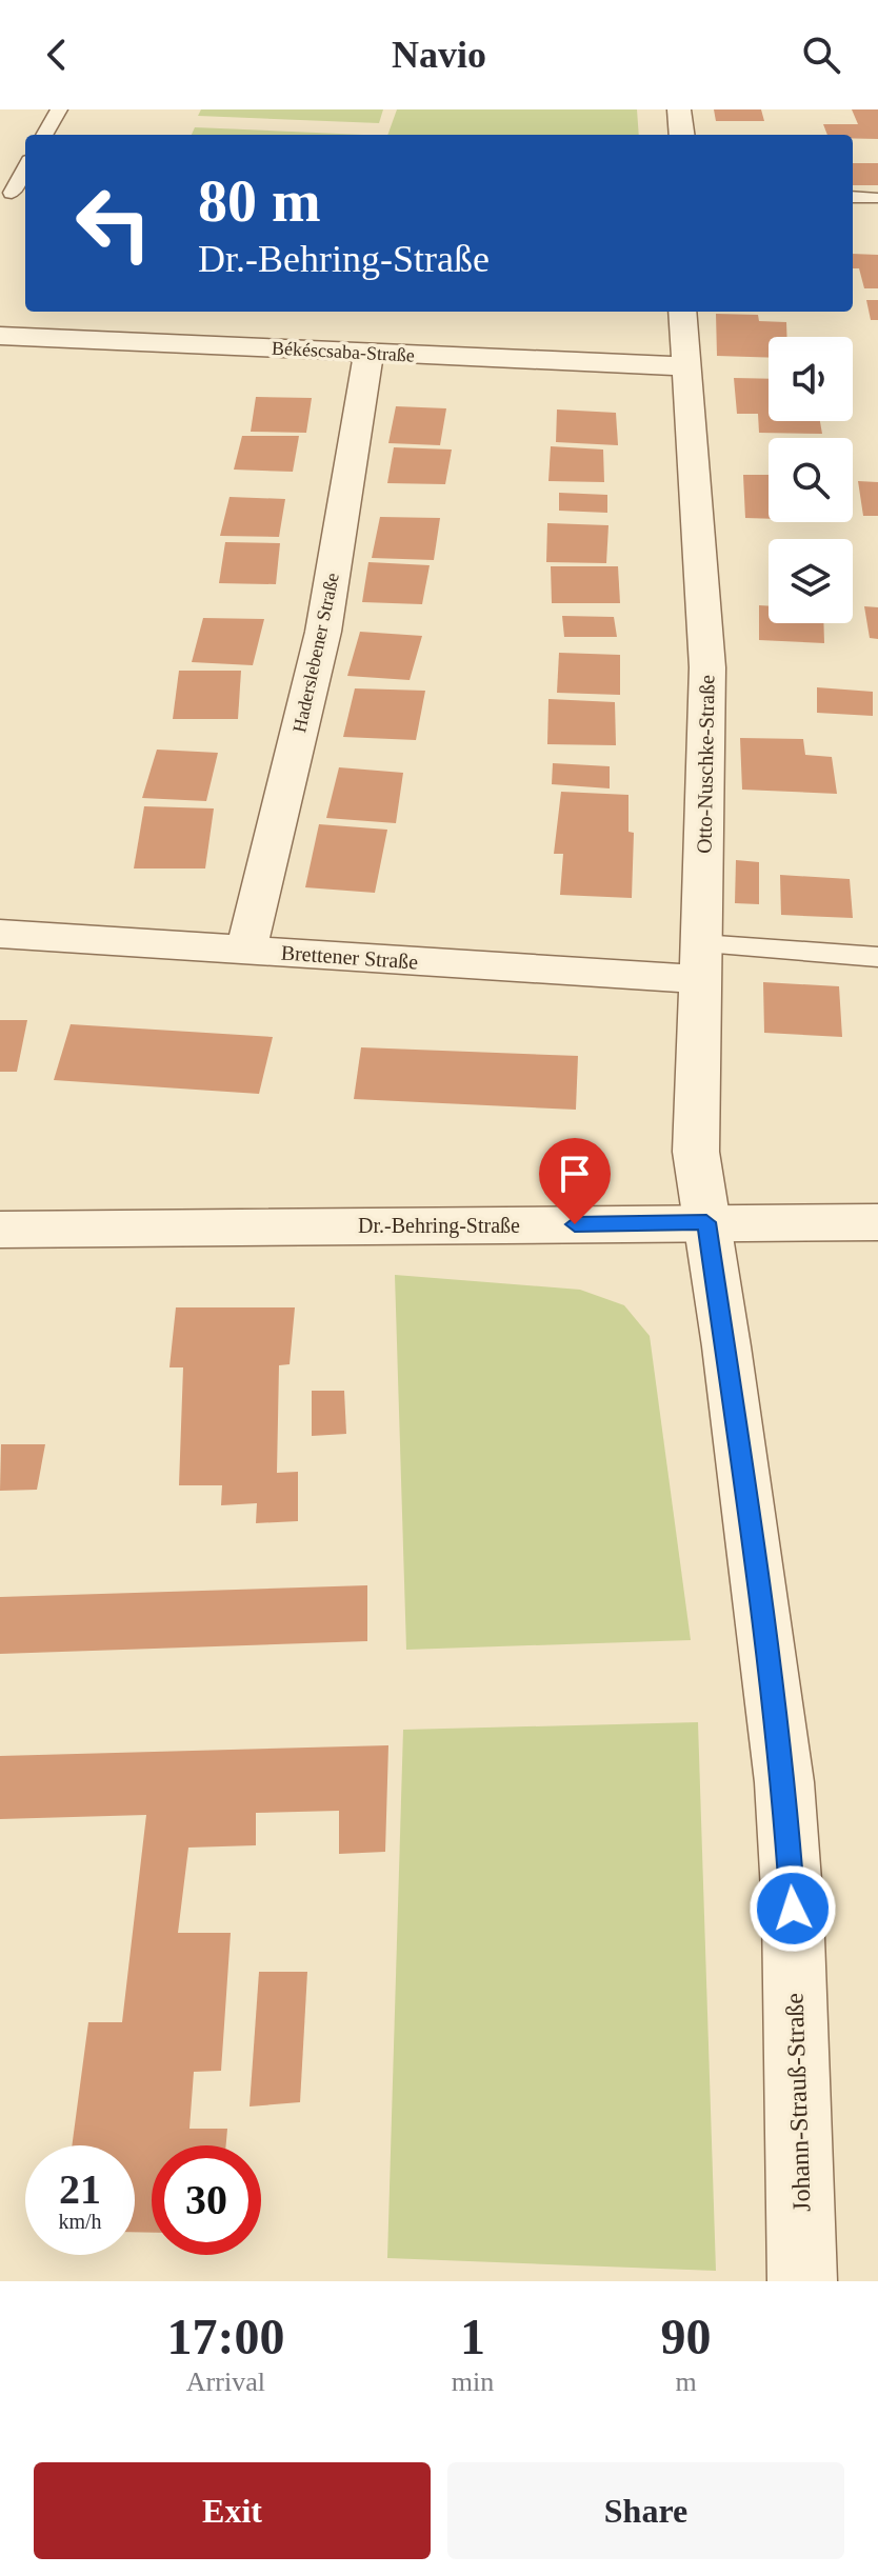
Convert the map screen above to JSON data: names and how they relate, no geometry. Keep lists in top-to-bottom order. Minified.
{"streets":{"street":["Békéscsaba-Straße","Haderslebener Straße","Otto-Nuschke-Straße","Brettener Straße","Dr.-Behring-Straße","Johann-Strauß-Straße"]},"crossings":[["Békéscsaba-Straße","Haderslebener Straße"],["Békéscsaba-Straße","Otto-Nuschke-Straße"],["Haderslebener Straße","Brettener Straße"],["Otto-Nuschke-Straße","Brettener Straße"],["Otto-Nuschke-Straße","Dr.-Behring-Straße"],["Otto-Nuschke-Straße","Johann-Strauß-Straße"],["Dr.-Behring-Straße","Johann-Strauß-Straße"]],"page":{"header":"Navio","turn":["80 m","Dr.-Behring-Straße"],"speed":"21 km/h","limit":"30","eta":["17:00","Arrival","1","min","90","m"],"buttons":["Exit","Share"]}}
